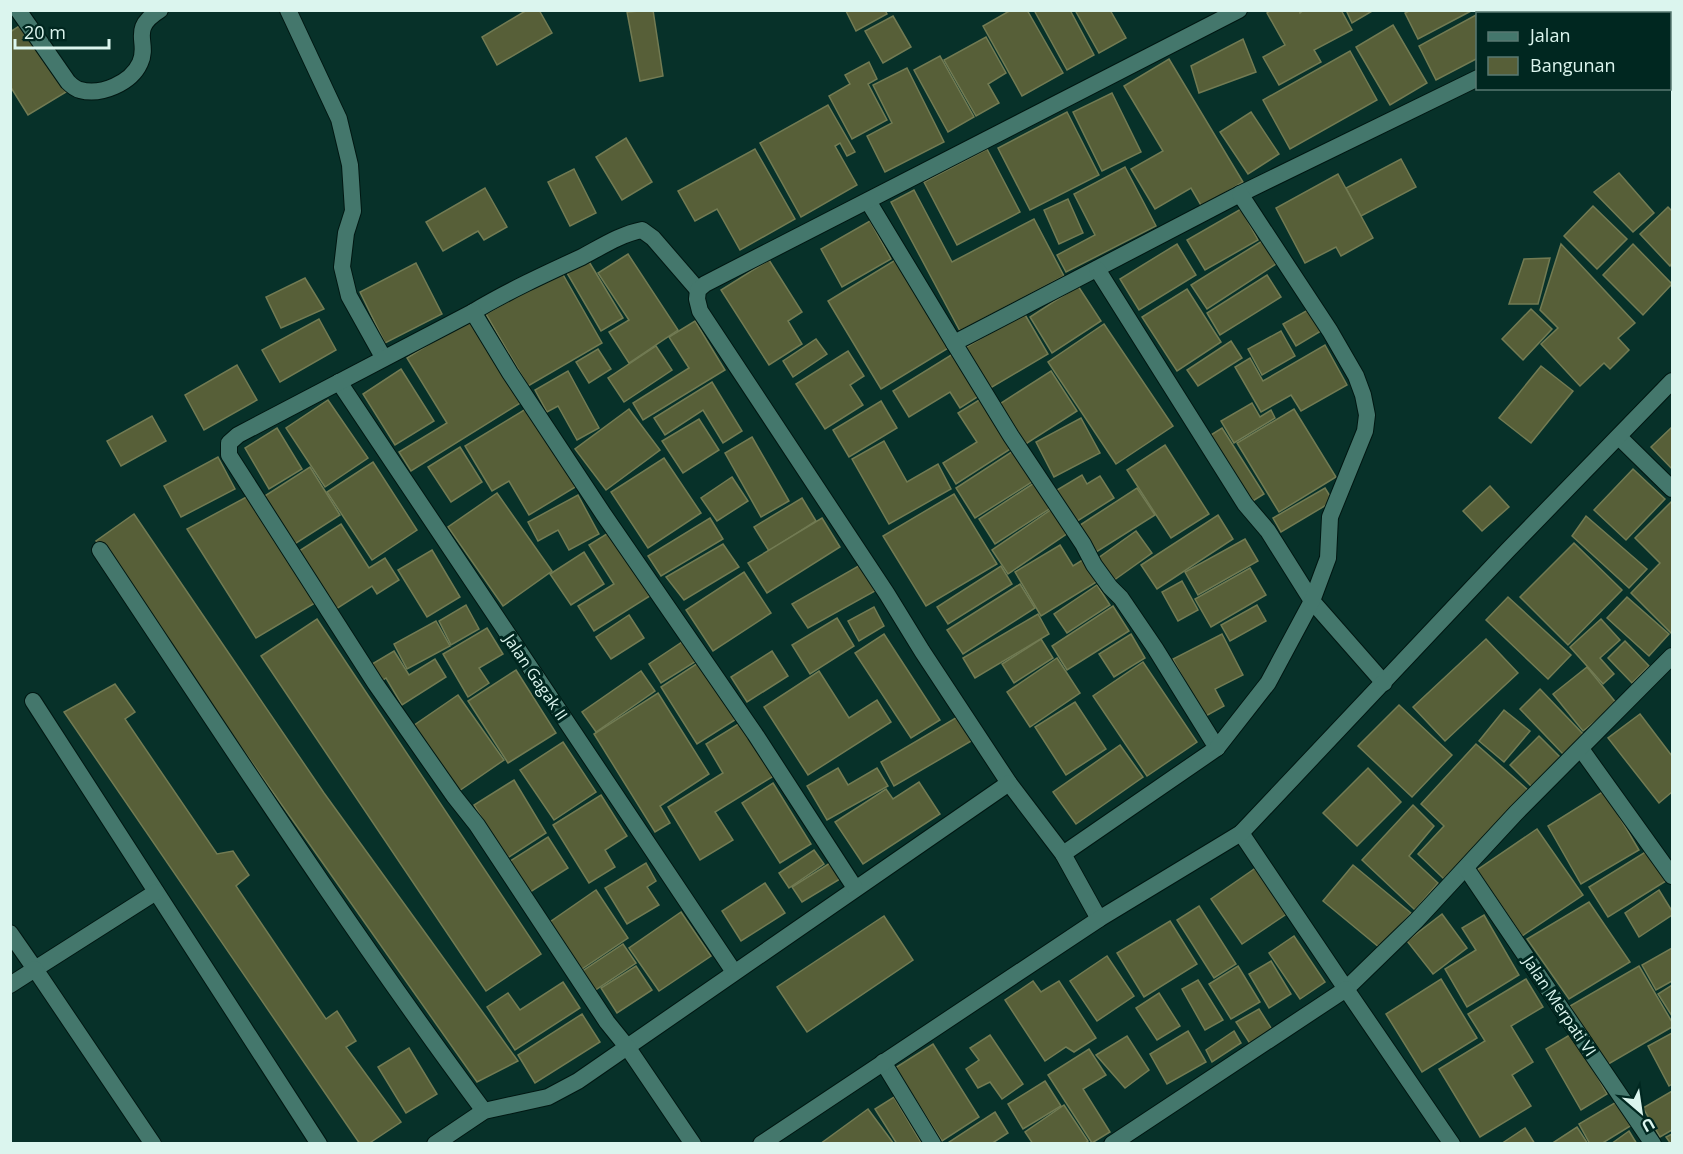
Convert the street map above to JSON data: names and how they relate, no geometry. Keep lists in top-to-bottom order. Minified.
{"streets":{"street":["Jalan Gagak II","Jalan Merpati VI"]},"legend":["Jalan","Bangunan"],"scale_bar":"20 m","north":"bottom right"}
